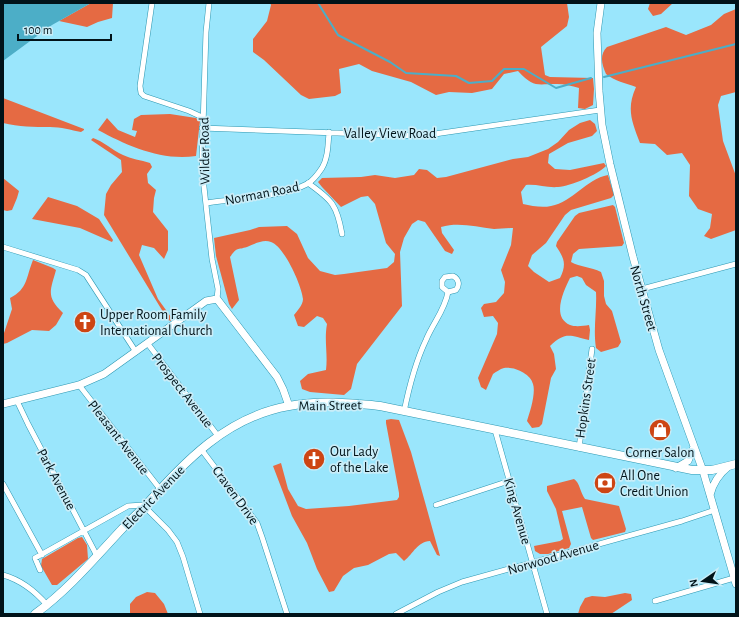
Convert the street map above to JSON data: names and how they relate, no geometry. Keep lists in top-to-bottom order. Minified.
{"streets":{"main road":["Main Street","Electric Avenue"],"street":["Valley View Road","Wilder Road","Norman Road","North Street","Prospect Avenue","Hopkins Street","Pleasant Avenue","Park Avenue","Craven Drive","King Avenue","Norwood Avenue"]},"crossings":[["Valley View Road","Wilder Road"],["Valley View Road","Norman Road"],["Valley View Road","North Street"],["Wilder Road","Norman Road"],["Wilder Road","Main Street"],["North Street","Main Street"],["North Street","Norwood Avenue"],["Prospect Avenue","Electric Avenue"],["Hopkins Street","Main Street"],["Main Street","Electric Avenue"],["Main Street","King Avenue"],["Pleasant Avenue","Electric Avenue"],["Park Avenue","Electric Avenue"],["Craven Drive","Electric Avenue"],["King Avenue","Norwood Avenue"]],"places":{"church":["Upper Room Family International Church","Our Lady of the Lake"],"shop":["Corner Salon"],"bank":["All One Credit Union"]},"scale_bar":"100 m","north":"left"}
